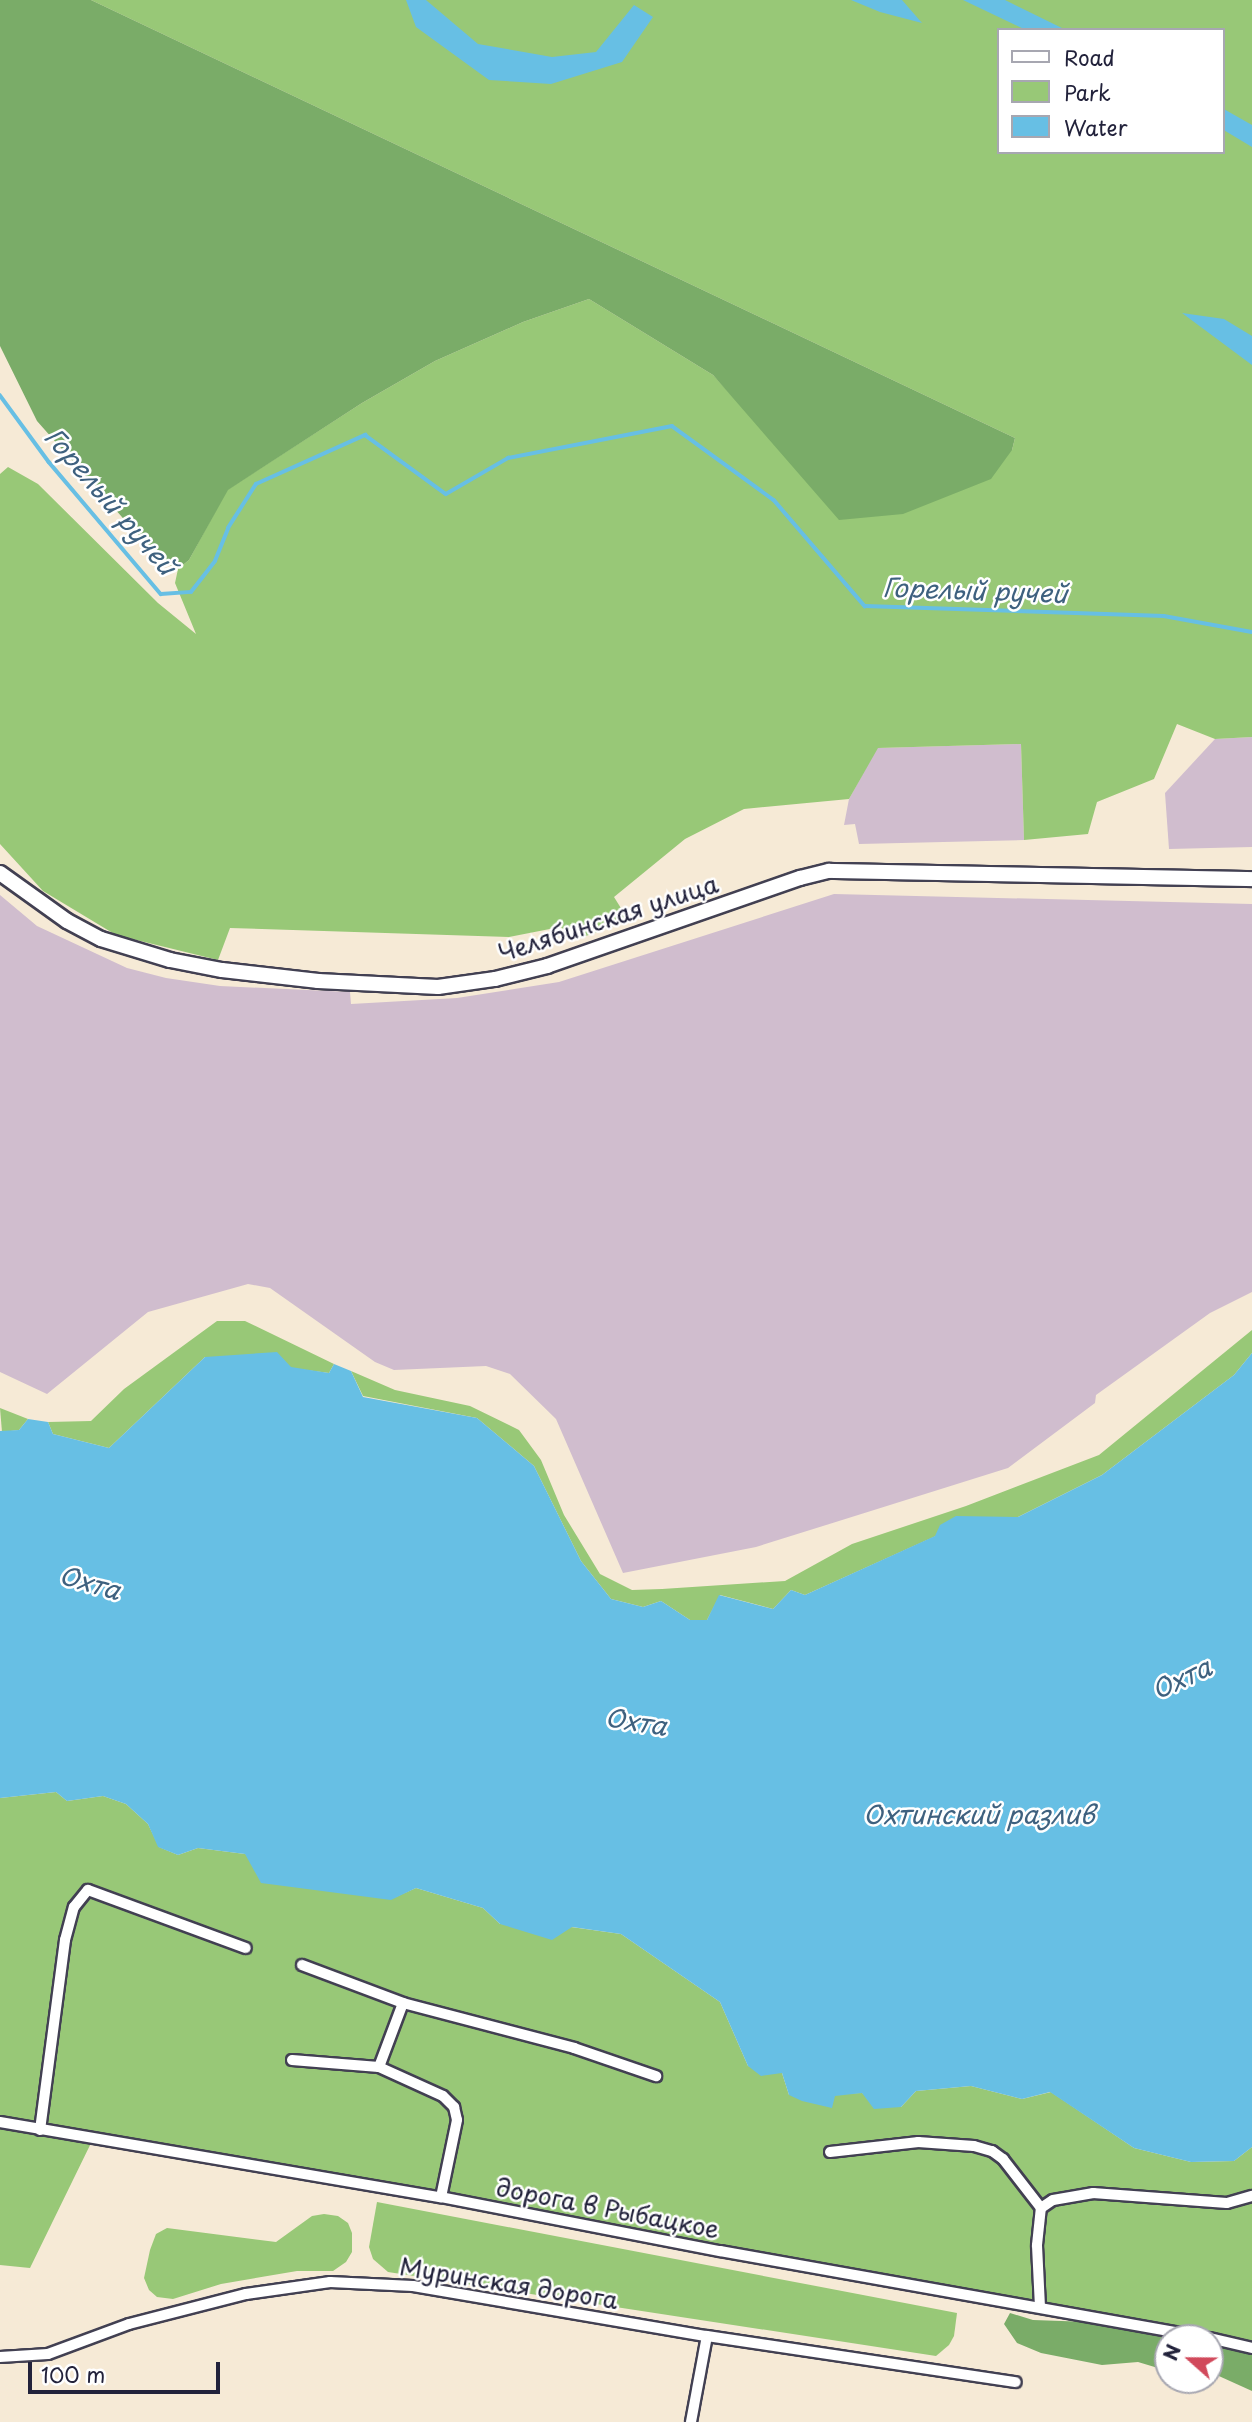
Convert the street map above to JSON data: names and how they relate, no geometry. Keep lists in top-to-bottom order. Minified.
{"streets":{"street":["Челябинская улица","дорога в Рыбацкое","Муринская дорога"]},"water":["Горелый ручей","Охта","Охтинский разлив"],"legend":["Road","Park","Water"],"scale_bar":"100 m","north":"left"}
